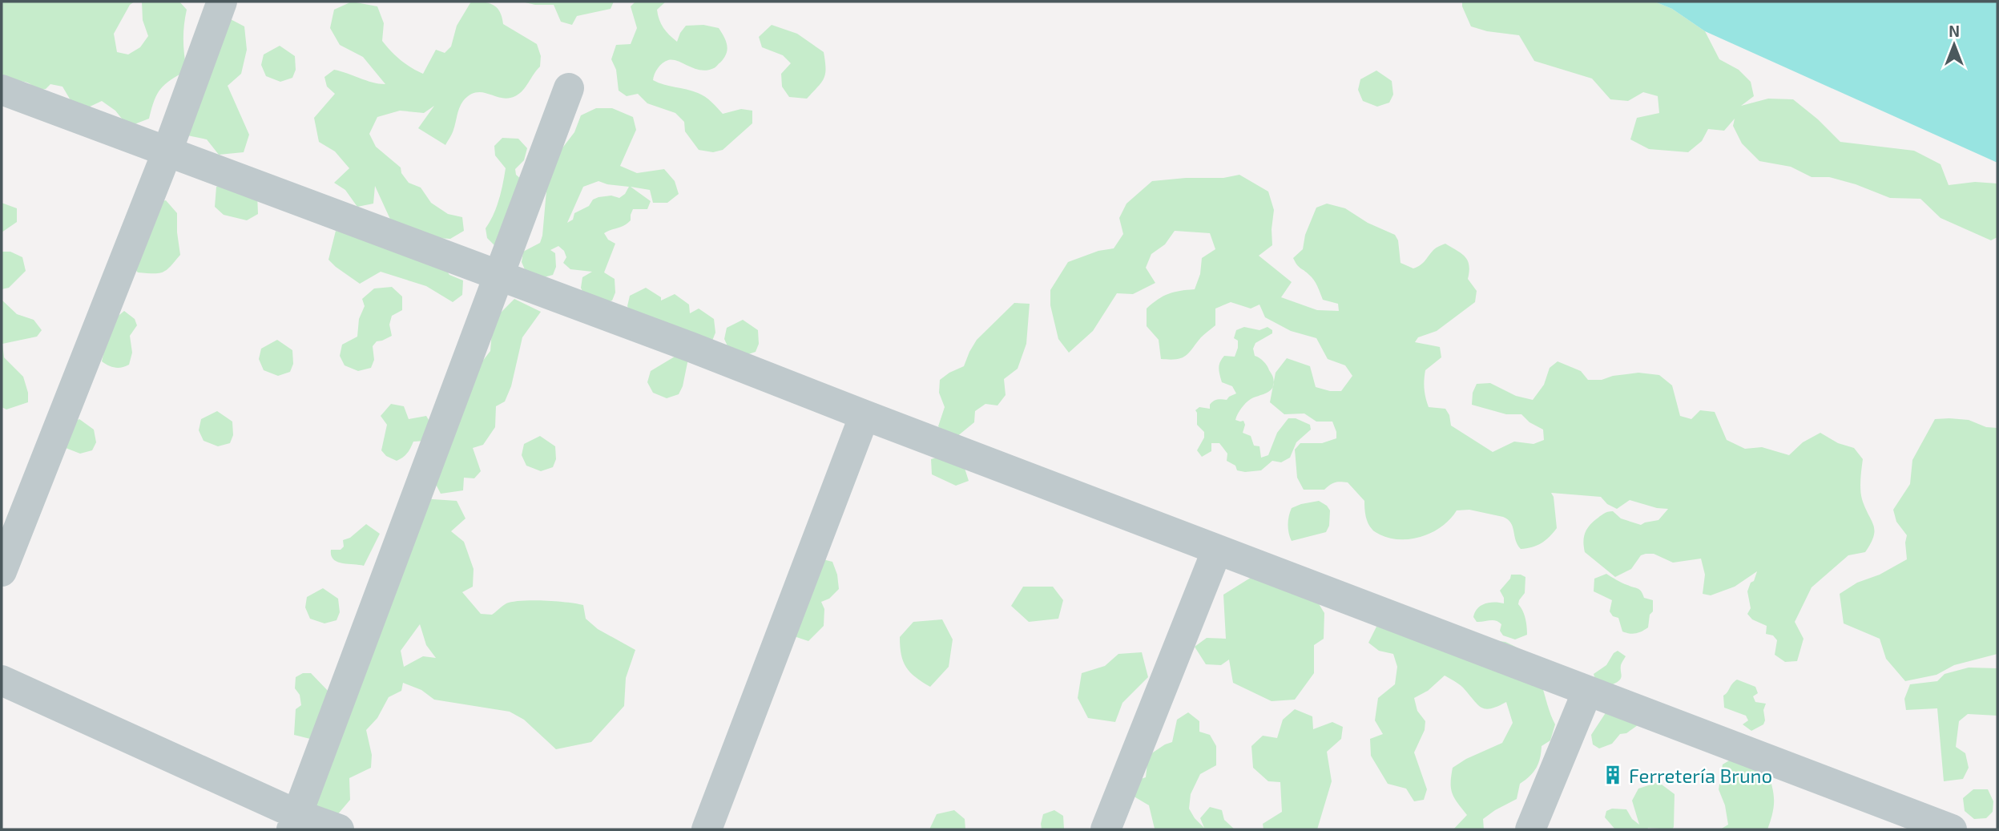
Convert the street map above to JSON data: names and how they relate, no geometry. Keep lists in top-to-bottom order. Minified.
{"places":{"building":["Ferretería Bruno"]},"north":"top"}
